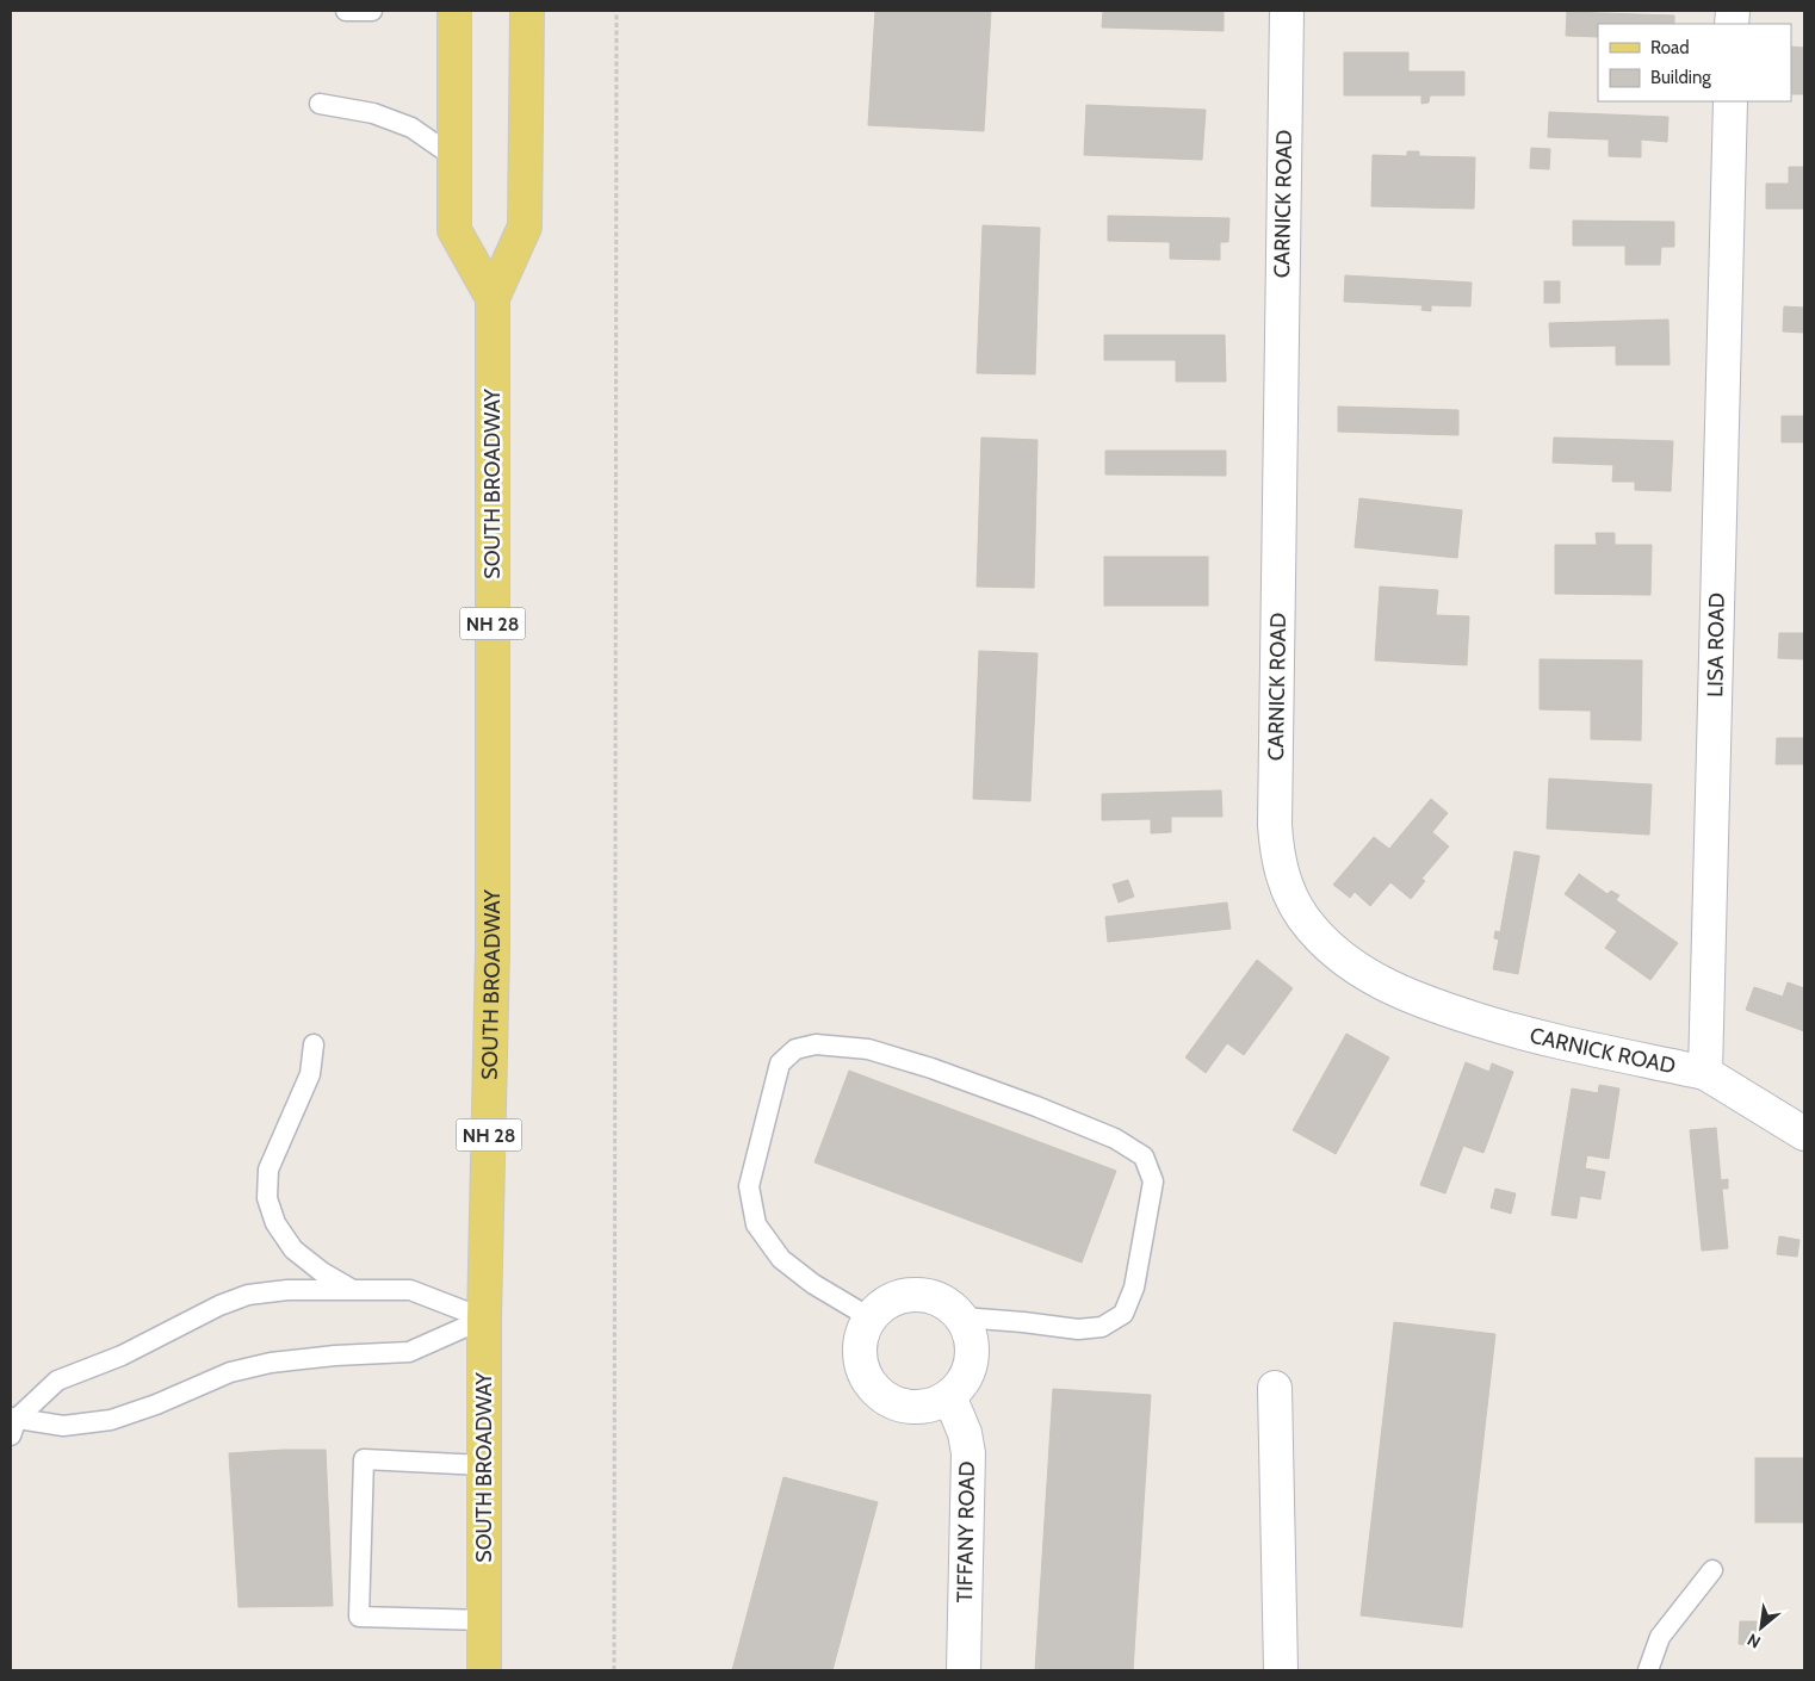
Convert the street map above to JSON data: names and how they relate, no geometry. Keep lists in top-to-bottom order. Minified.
{"streets":{"main road":["SOUTH BROADWAY","NH 28"],"street":["CARNICK ROAD","LISA ROAD","TIFFANY ROAD"]},"crossings":[["CARNICK ROAD","LISA ROAD"]],"legend":["Road","Building"],"north":"bottom left"}
